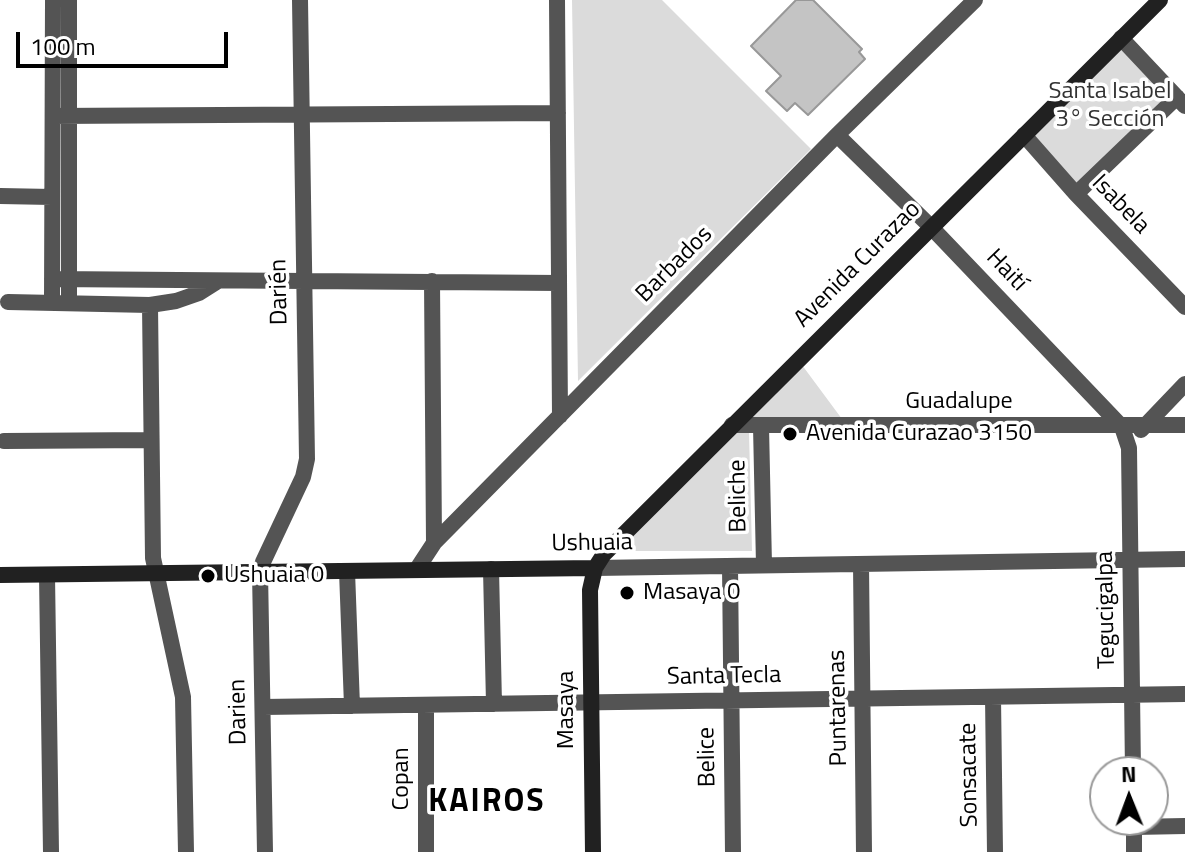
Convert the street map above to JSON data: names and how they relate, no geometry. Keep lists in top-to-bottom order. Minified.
{"streets":{"street":["Isabela","Barbados","Avenida Curazao","Haití","Darién","Guadalupe","Beliche","Ushuaia","Tegucigalpa","Santa Tecla","Puntarenas","Masaya","Darien","Belice","Sonsacate","Copan"]},"crossings":[["Isabela","Avenida Curazao"],["Barbados","Haití"],["Barbados","Ushuaia"],["Avenida Curazao","Haití"],["Avenida Curazao","Guadalupe"],["Avenida Curazao","Ushuaia"],["Avenida Curazao","Masaya"],["Haití","Guadalupe"],["Haití","Tegucigalpa"],["Darién","Ushuaia"],["Darién","Darien"],["Guadalupe","Beliche"],["Beliche","Ushuaia"],["Ushuaia","Tegucigalpa"],["Ushuaia","Puntarenas"],["Ushuaia","Masaya"],["Ushuaia","Darien"],["Ushuaia","Belice"],["Tegucigalpa","Santa Tecla"],["Santa Tecla","Puntarenas"],["Santa Tecla","Masaya"],["Santa Tecla","Darien"],["Santa Tecla","Belice"],["Santa Tecla","Sonsacate"],["Santa Tecla","Copan"]],"districts":["KAIROS"],"parks":["Santa Isabel 3° Sección"],"places":["Avenida Curazao 3150","Ushuaia 0","Masaya 0"],"scale_bar":"100 m","north":"top"}
